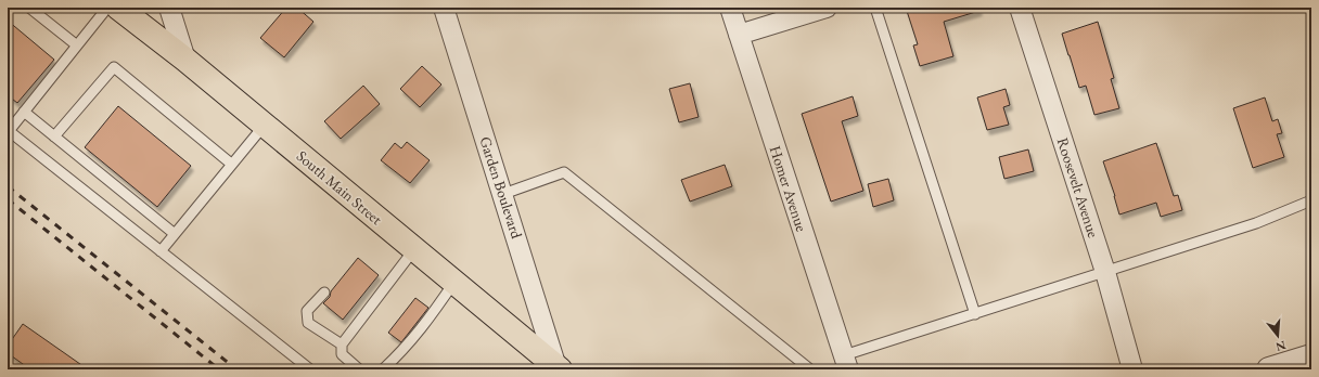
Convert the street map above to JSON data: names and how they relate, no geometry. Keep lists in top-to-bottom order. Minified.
{"streets":{"main road":["South Main Street"],"street":["Garden Boulevard","Roosevelt Avenue","Homer Avenue"]},"crossings":[["South Main Street","Garden Boulevard"]],"north":"bottom"}
